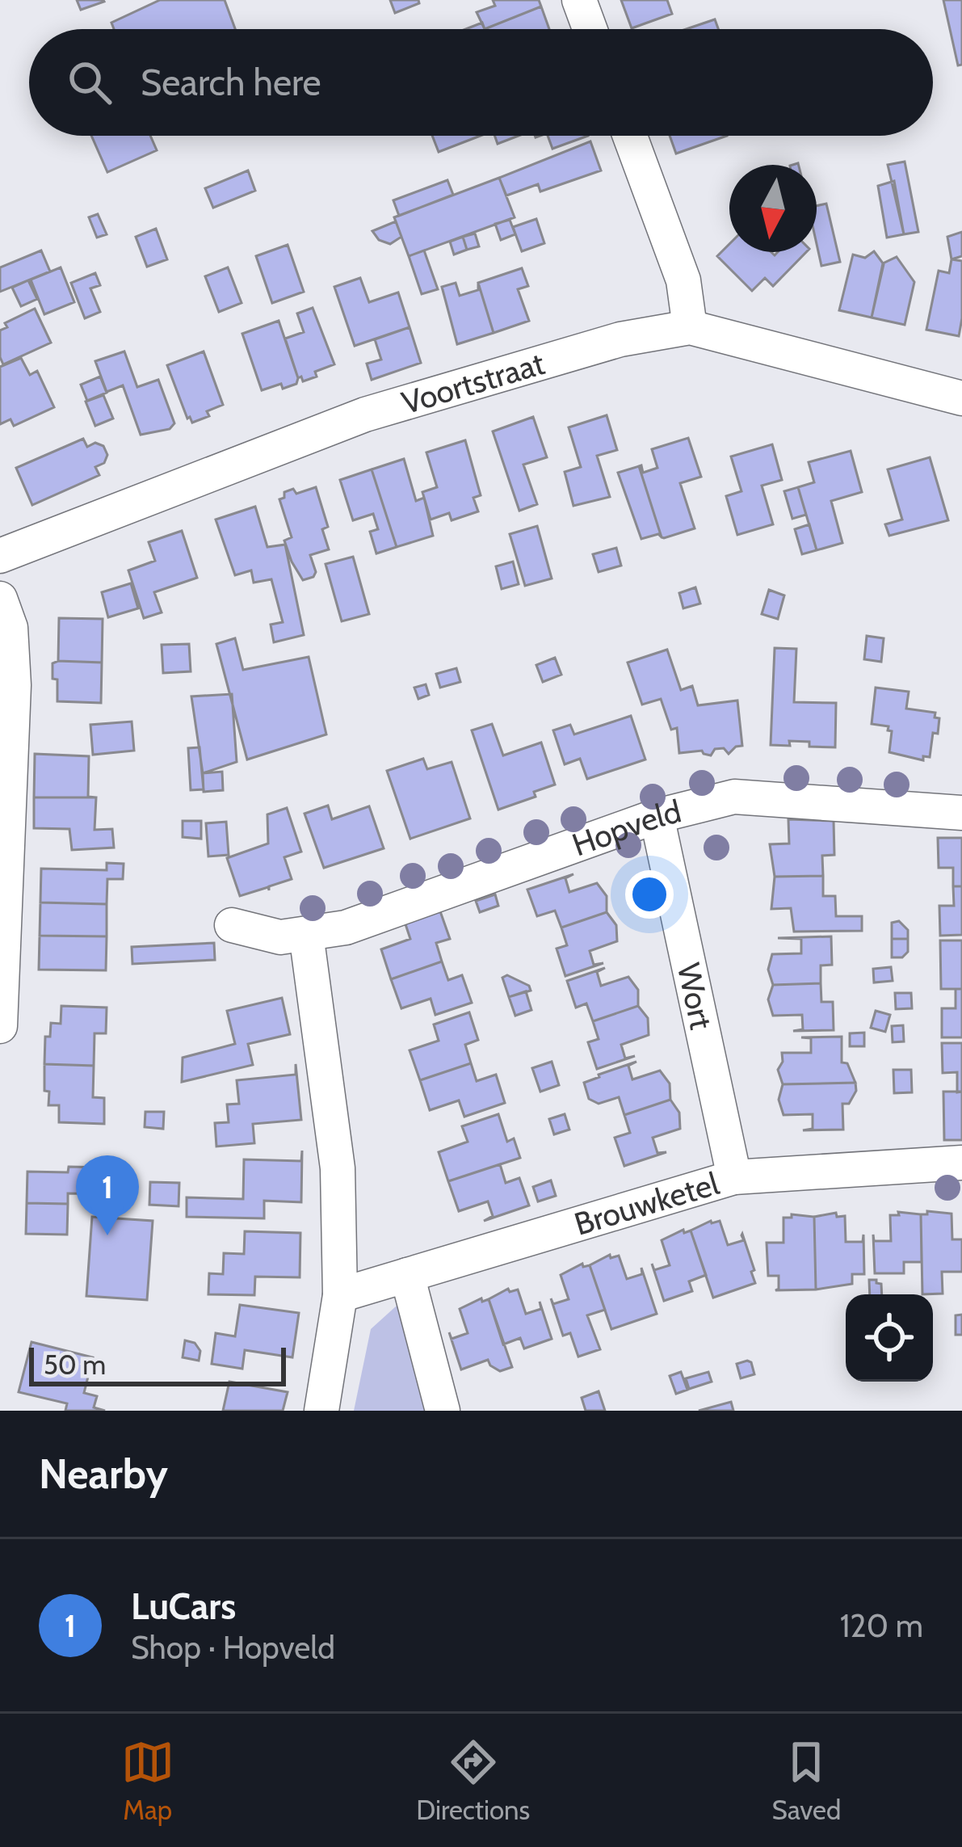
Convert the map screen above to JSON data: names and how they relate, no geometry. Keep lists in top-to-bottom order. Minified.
{"streets":{"street":["Voortstraat","Hopveld","Wort","Brouwketel"]},"crossings":[["Hopveld","Wort"],["Wort","Brouwketel"]],"scale_bar":"50 m","north":"bottom","page":{"search":"Search here","pins":"1","scale":"50 m","heading":"Nearby","list":[{"mark":"1","name":"LuCars","note":"Shop · Hopveld","value":"120 m"}],"nav":["Map","Directions","Saved"]}}
